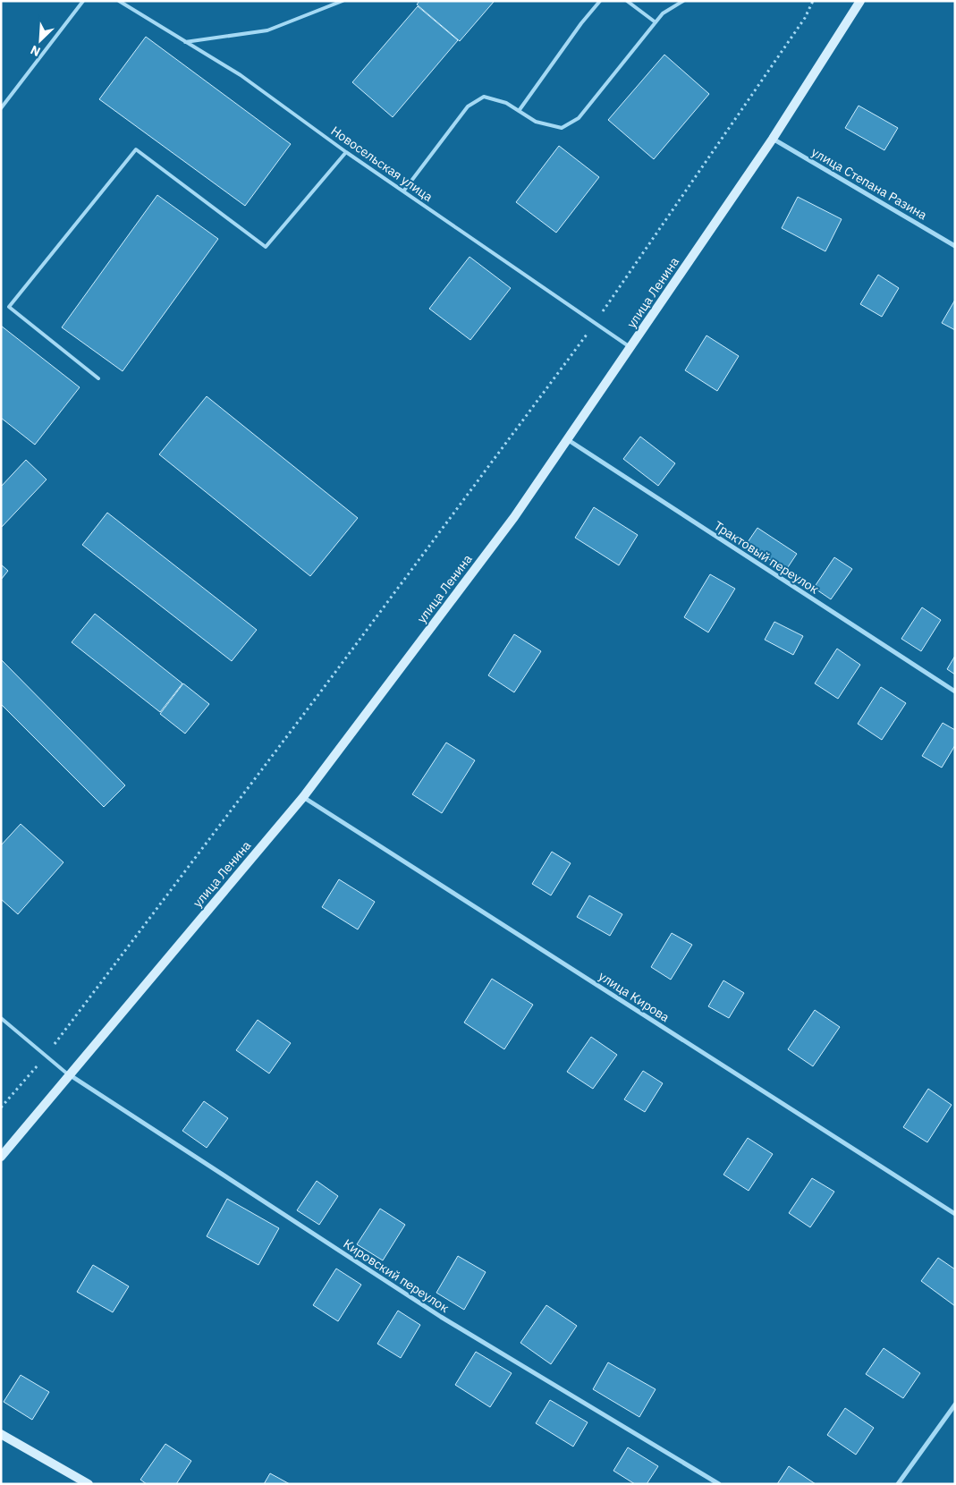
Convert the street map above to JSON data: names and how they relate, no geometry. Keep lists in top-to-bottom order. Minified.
{"streets":{"main road":["улица Ленина"],"street":["улица Степана Разина","Трактовый переулок","улица Кирова","Кировский переулок"],"lane":["Новосельская улица"]},"crossings":[["Новосельская улица","улица Ленина"],["улица Степана Разина","улица Ленина"],["улица Ленина","Трактовый переулок"],["улица Ленина","улица Кирова"],["улица Ленина","Кировский переулок"]],"north":"bottom left"}
